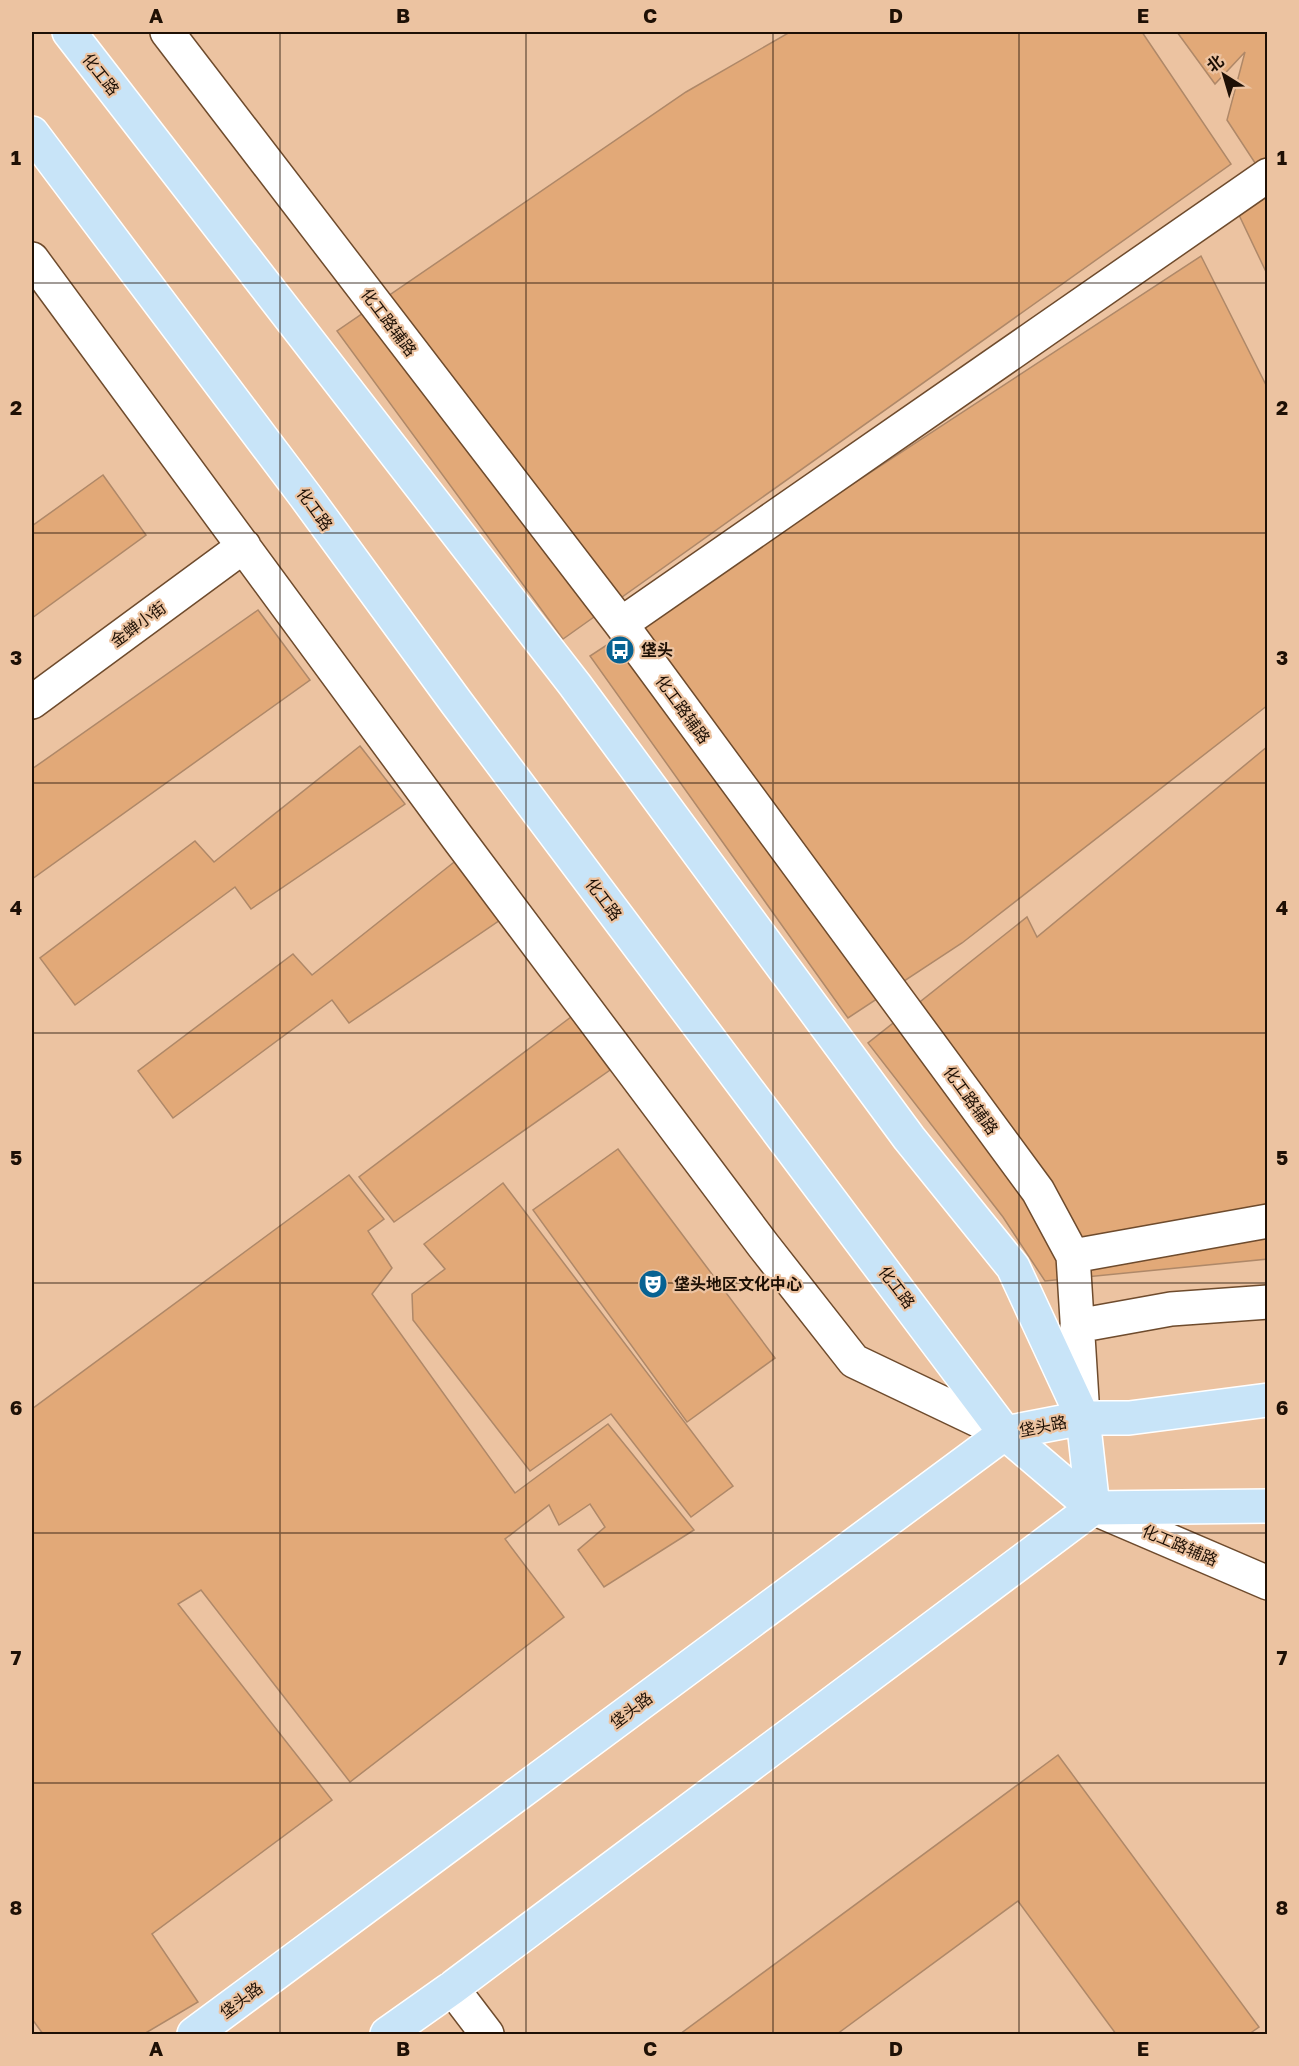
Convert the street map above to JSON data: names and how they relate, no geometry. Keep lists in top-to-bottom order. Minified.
{"streets":{"main road":["化工路","垡头路"],"street":["化工路辅路","金蝉小街"]},"crossings":[["化工路","化工路辅路"],["化工路","垡头路"],["化工路辅路","垡头路"]],"places":{"bus stop":["垡头"],"theatre":["垡头地区文化中心"]},"north":"top left","grid":{"columns":["A","B","C","D","E"],"rows":["1","2","3","4","5","6","7","8"]}}
